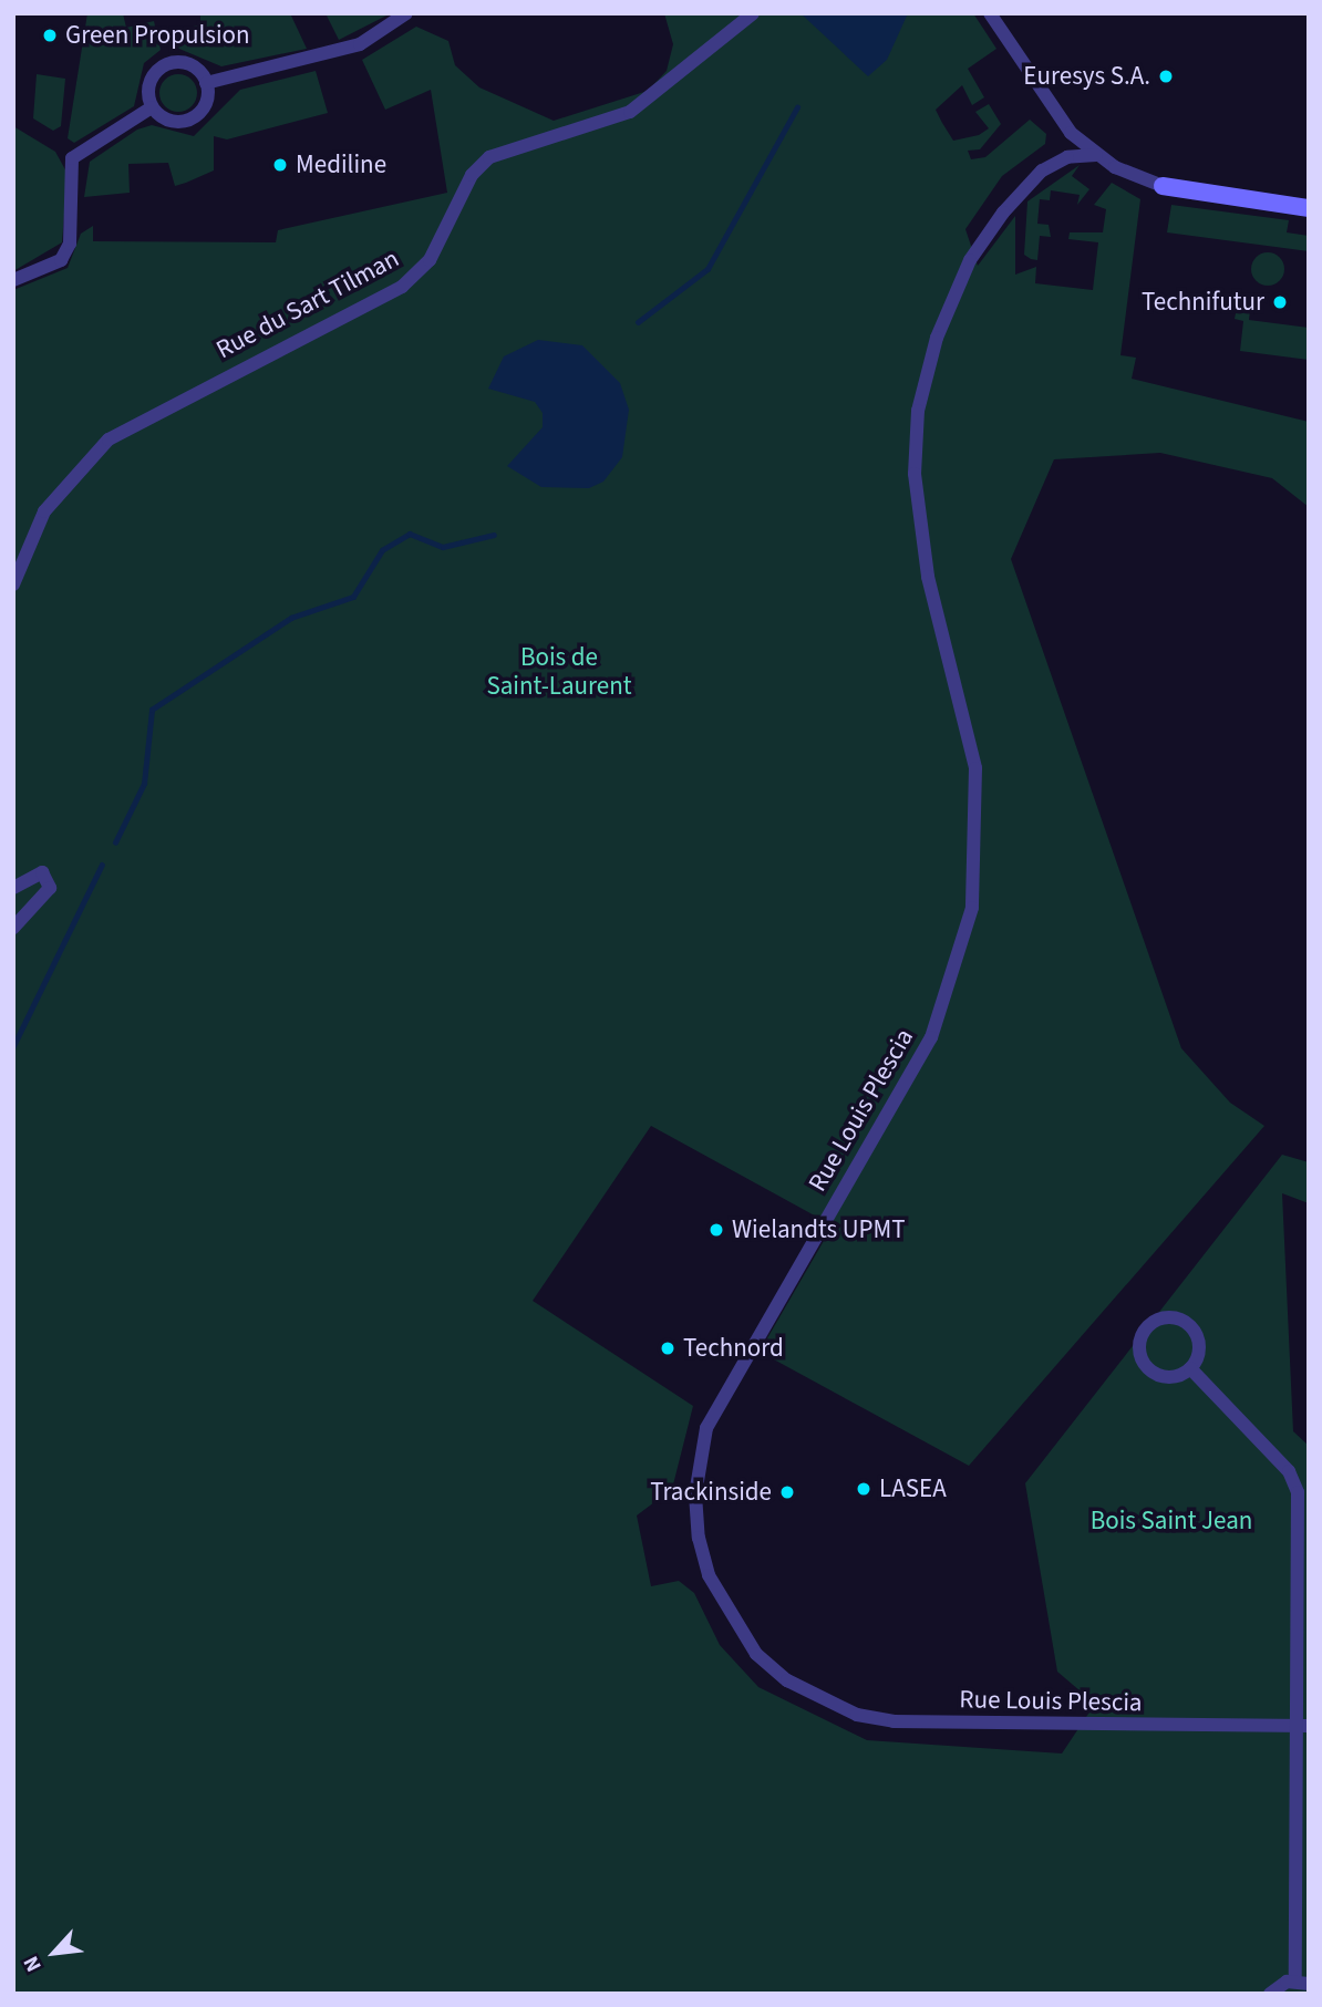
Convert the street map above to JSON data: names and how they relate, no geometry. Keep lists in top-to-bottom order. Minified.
{"streets":{"street":["Rue du Sart Tilman","Rue Louis Plescia"]},"parks":["Bois de Saint-Laurent","Bois Saint Jean"],"places":["Green Propulsion","Euresys S.A.","Mediline","Technifutur","Wielandts UPMT","Technord","LASEA","Trackinside"],"north":"bottom left"}
